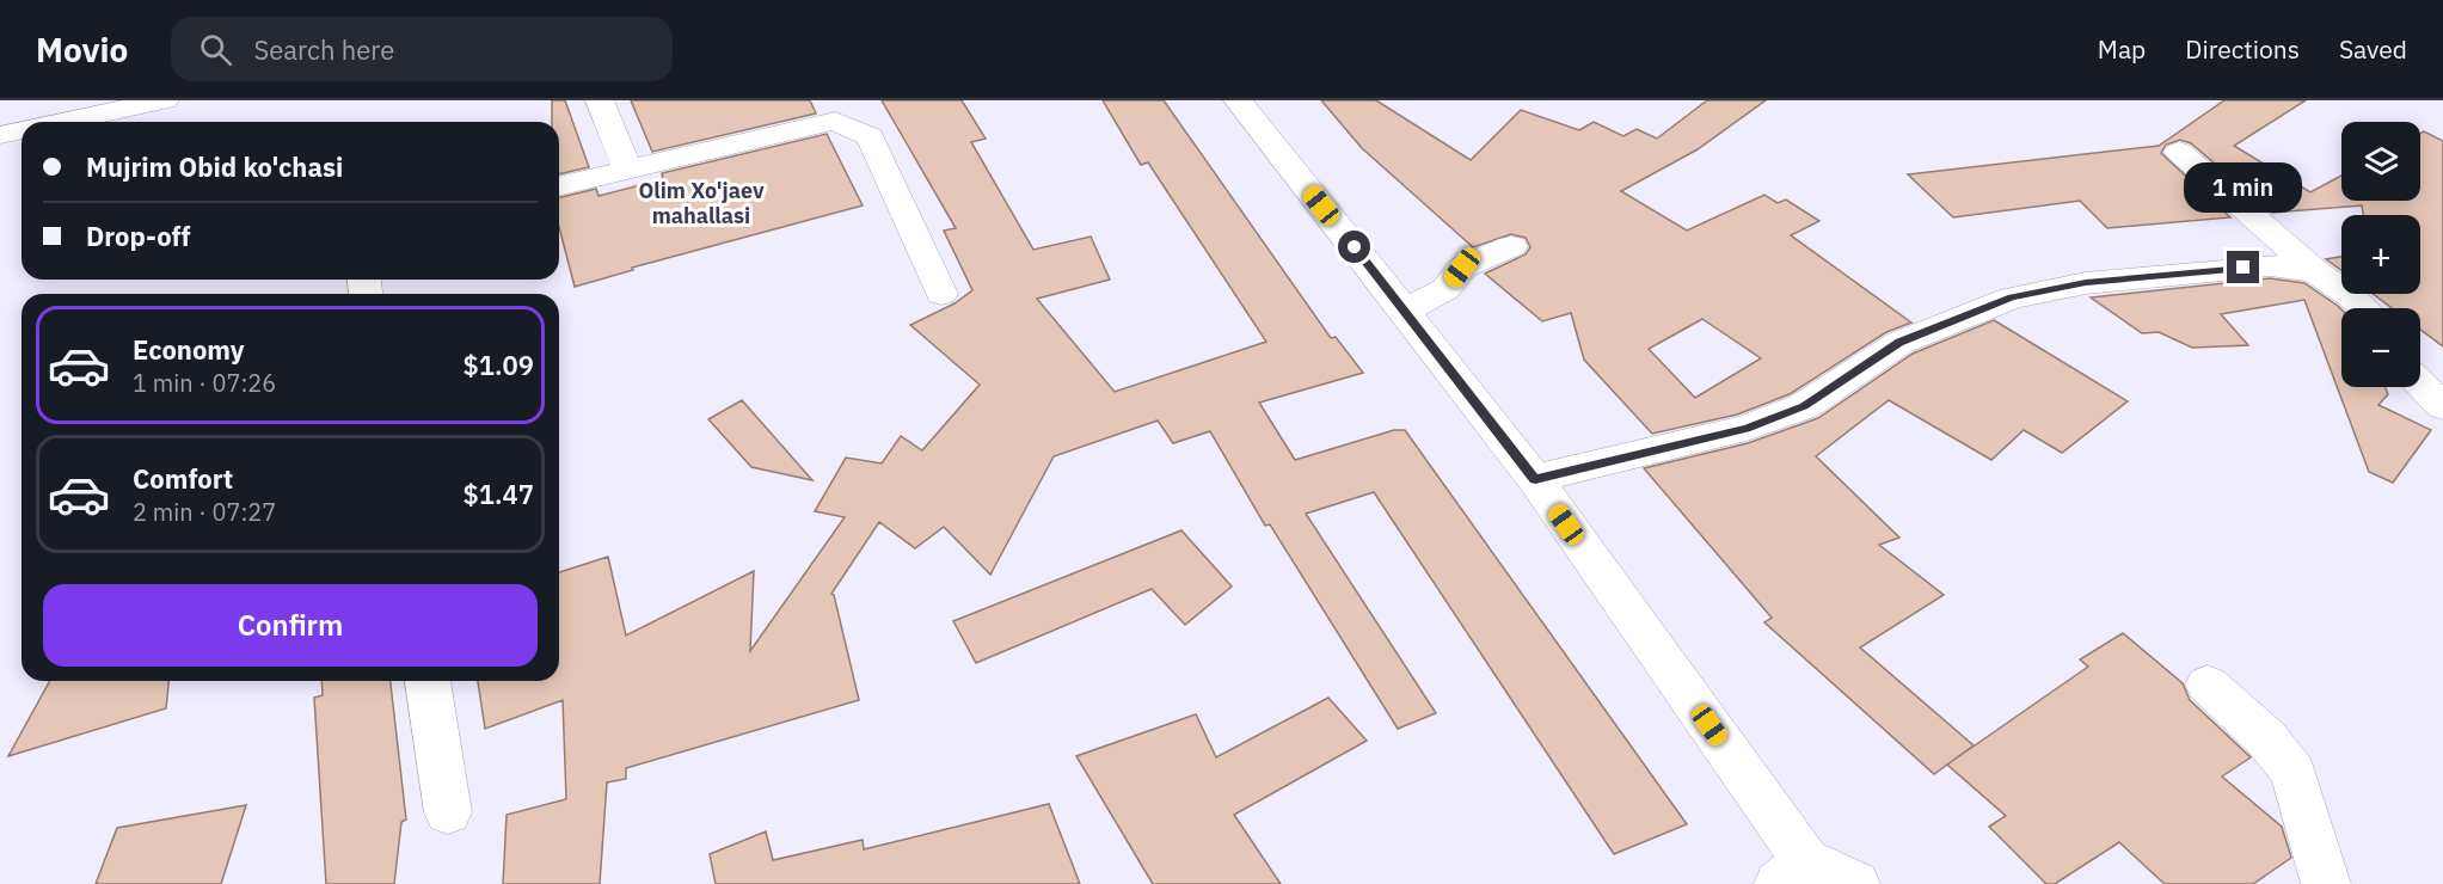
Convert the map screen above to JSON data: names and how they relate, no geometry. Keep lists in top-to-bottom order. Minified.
{"districts":["Olim Xo'jaev mahallasi"],"page":{"header":"Movio","search":"Search here","nav":["Map","Directions","Saved"],"map_buttons":["+","−"],"banner":["Mujrim Obid ko'chasi","Drop-off"],"bubble":"1 min","list":[{"name":"Economy","note":"1 min · 07:26","value":"$1.09"},{"name":"Comfort","note":"2 min · 07:27","value":"$1.47"}],"buttons":"Confirm"}}
